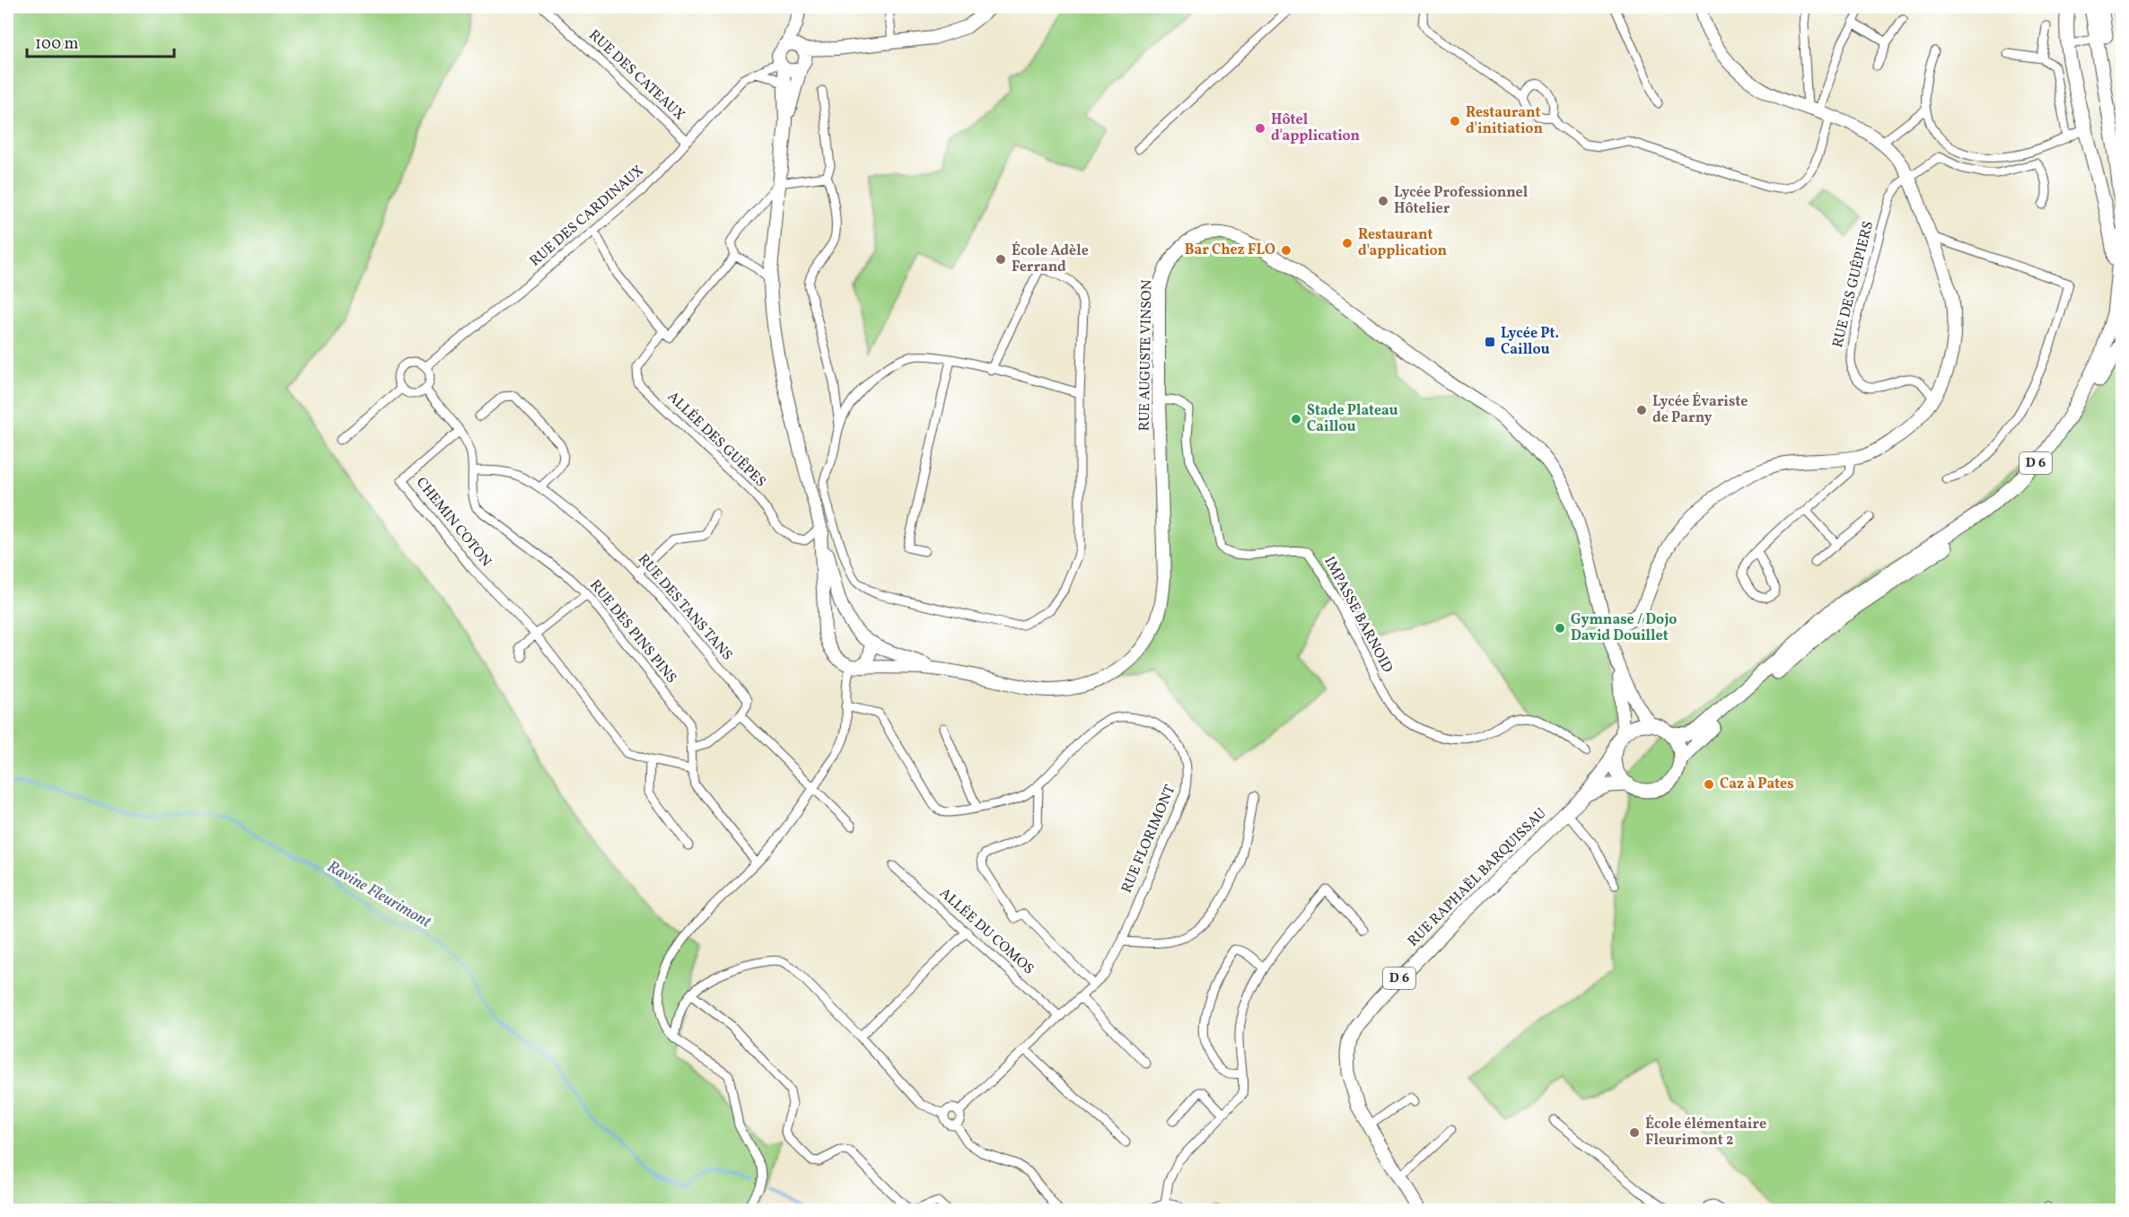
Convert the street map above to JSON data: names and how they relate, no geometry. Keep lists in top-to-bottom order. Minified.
{"streets":{"main road":["RUE AUGUSTE VINSON","D 6","RUE RAPHAËL BARQUISSAU"],"street":["RUE DES CATEAUX","RUE DES CARDINAUX","RUE DES GUÊPIERS","ALLÉE DES GUÊPES","CHEMIN COTON","RUE DES TANS TANS","IMPASSE BARNOID","RUE DES PINS PINS","RUE FLORIMONT","ALLÉE DU COMOS"]},"crossings":[["RUE DES CATEAUX","RUE DES CARDINAUX"],["RUE DES CARDINAUX","RUE DES PINS PINS"],["RUE AUGUSTE VINSON","ALLÉE DES GUÊPES"],["RUE AUGUSTE VINSON","D 6"],["RUE AUGUSTE VINSON","IMPASSE BARNOID"],["RUE AUGUSTE VINSON","RUE RAPHAËL BARQUISSAU"],["D 6","RUE RAPHAËL BARQUISSAU"],["CHEMIN COTON","RUE DES PINS PINS"],["RUE DES TANS TANS","RUE DES PINS PINS"],["RUE FLORIMONT","ALLÉE DU COMOS"]],"water":["Ravine Fleurimont"],"places":{"other":["Restaurant d'initiation","Hôtel d'application","Lycée Professionnel Hôtelier","Restaurant d'application","Bar Chez FLO","École Adèle Ferrand","Lycée Évariste de Parny","Stade Plateau Caillou","Gymnase / Dojo David Douillet","Caz à Pates","École élémentaire Fleurimont 2"],"transit":["Lycée Pt. Caillou"]},"scale_bar":"100 m"}
